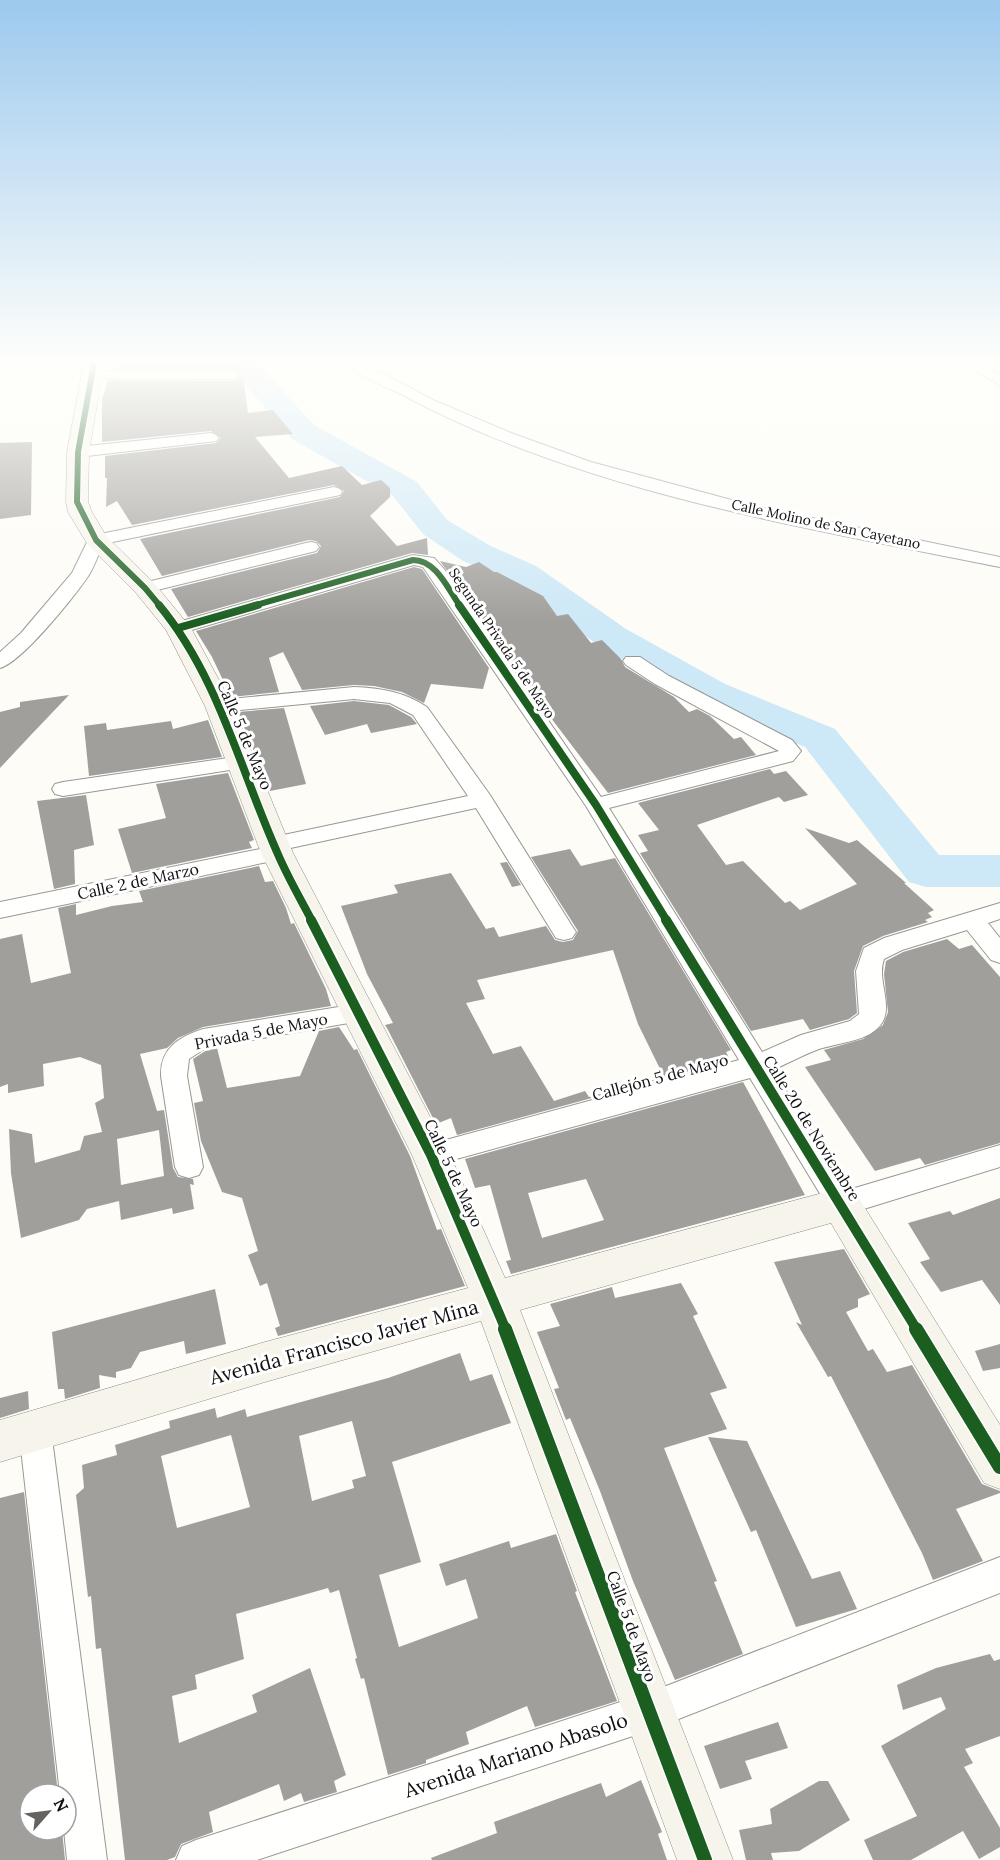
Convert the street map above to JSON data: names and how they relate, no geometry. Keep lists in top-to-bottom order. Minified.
{"streets":{"street":["Calle Molino de San Cayetano","Segunda Privada 5 de Mayo","Calle 5 de Mayo","Calle 2 de Marzo","Privada 5 de Mayo","Callejón 5 de Mayo","Calle 20 de Noviembre","Avenida Francisco Javier Mina","Avenida Mariano Abasolo"]},"crossings":[["Segunda Privada 5 de Mayo","Calle 5 de Mayo"],["Segunda Privada 5 de Mayo","Calle 20 de Noviembre"],["Calle 5 de Mayo","Calle 2 de Marzo"],["Calle 5 de Mayo","Privada 5 de Mayo"],["Calle 5 de Mayo","Callejón 5 de Mayo"],["Calle 5 de Mayo","Avenida Francisco Javier Mina"],["Calle 5 de Mayo","Avenida Mariano Abasolo"],["Callejón 5 de Mayo","Calle 20 de Noviembre"],["Calle 20 de Noviembre","Avenida Francisco Javier Mina"]],"north":"top right"}
